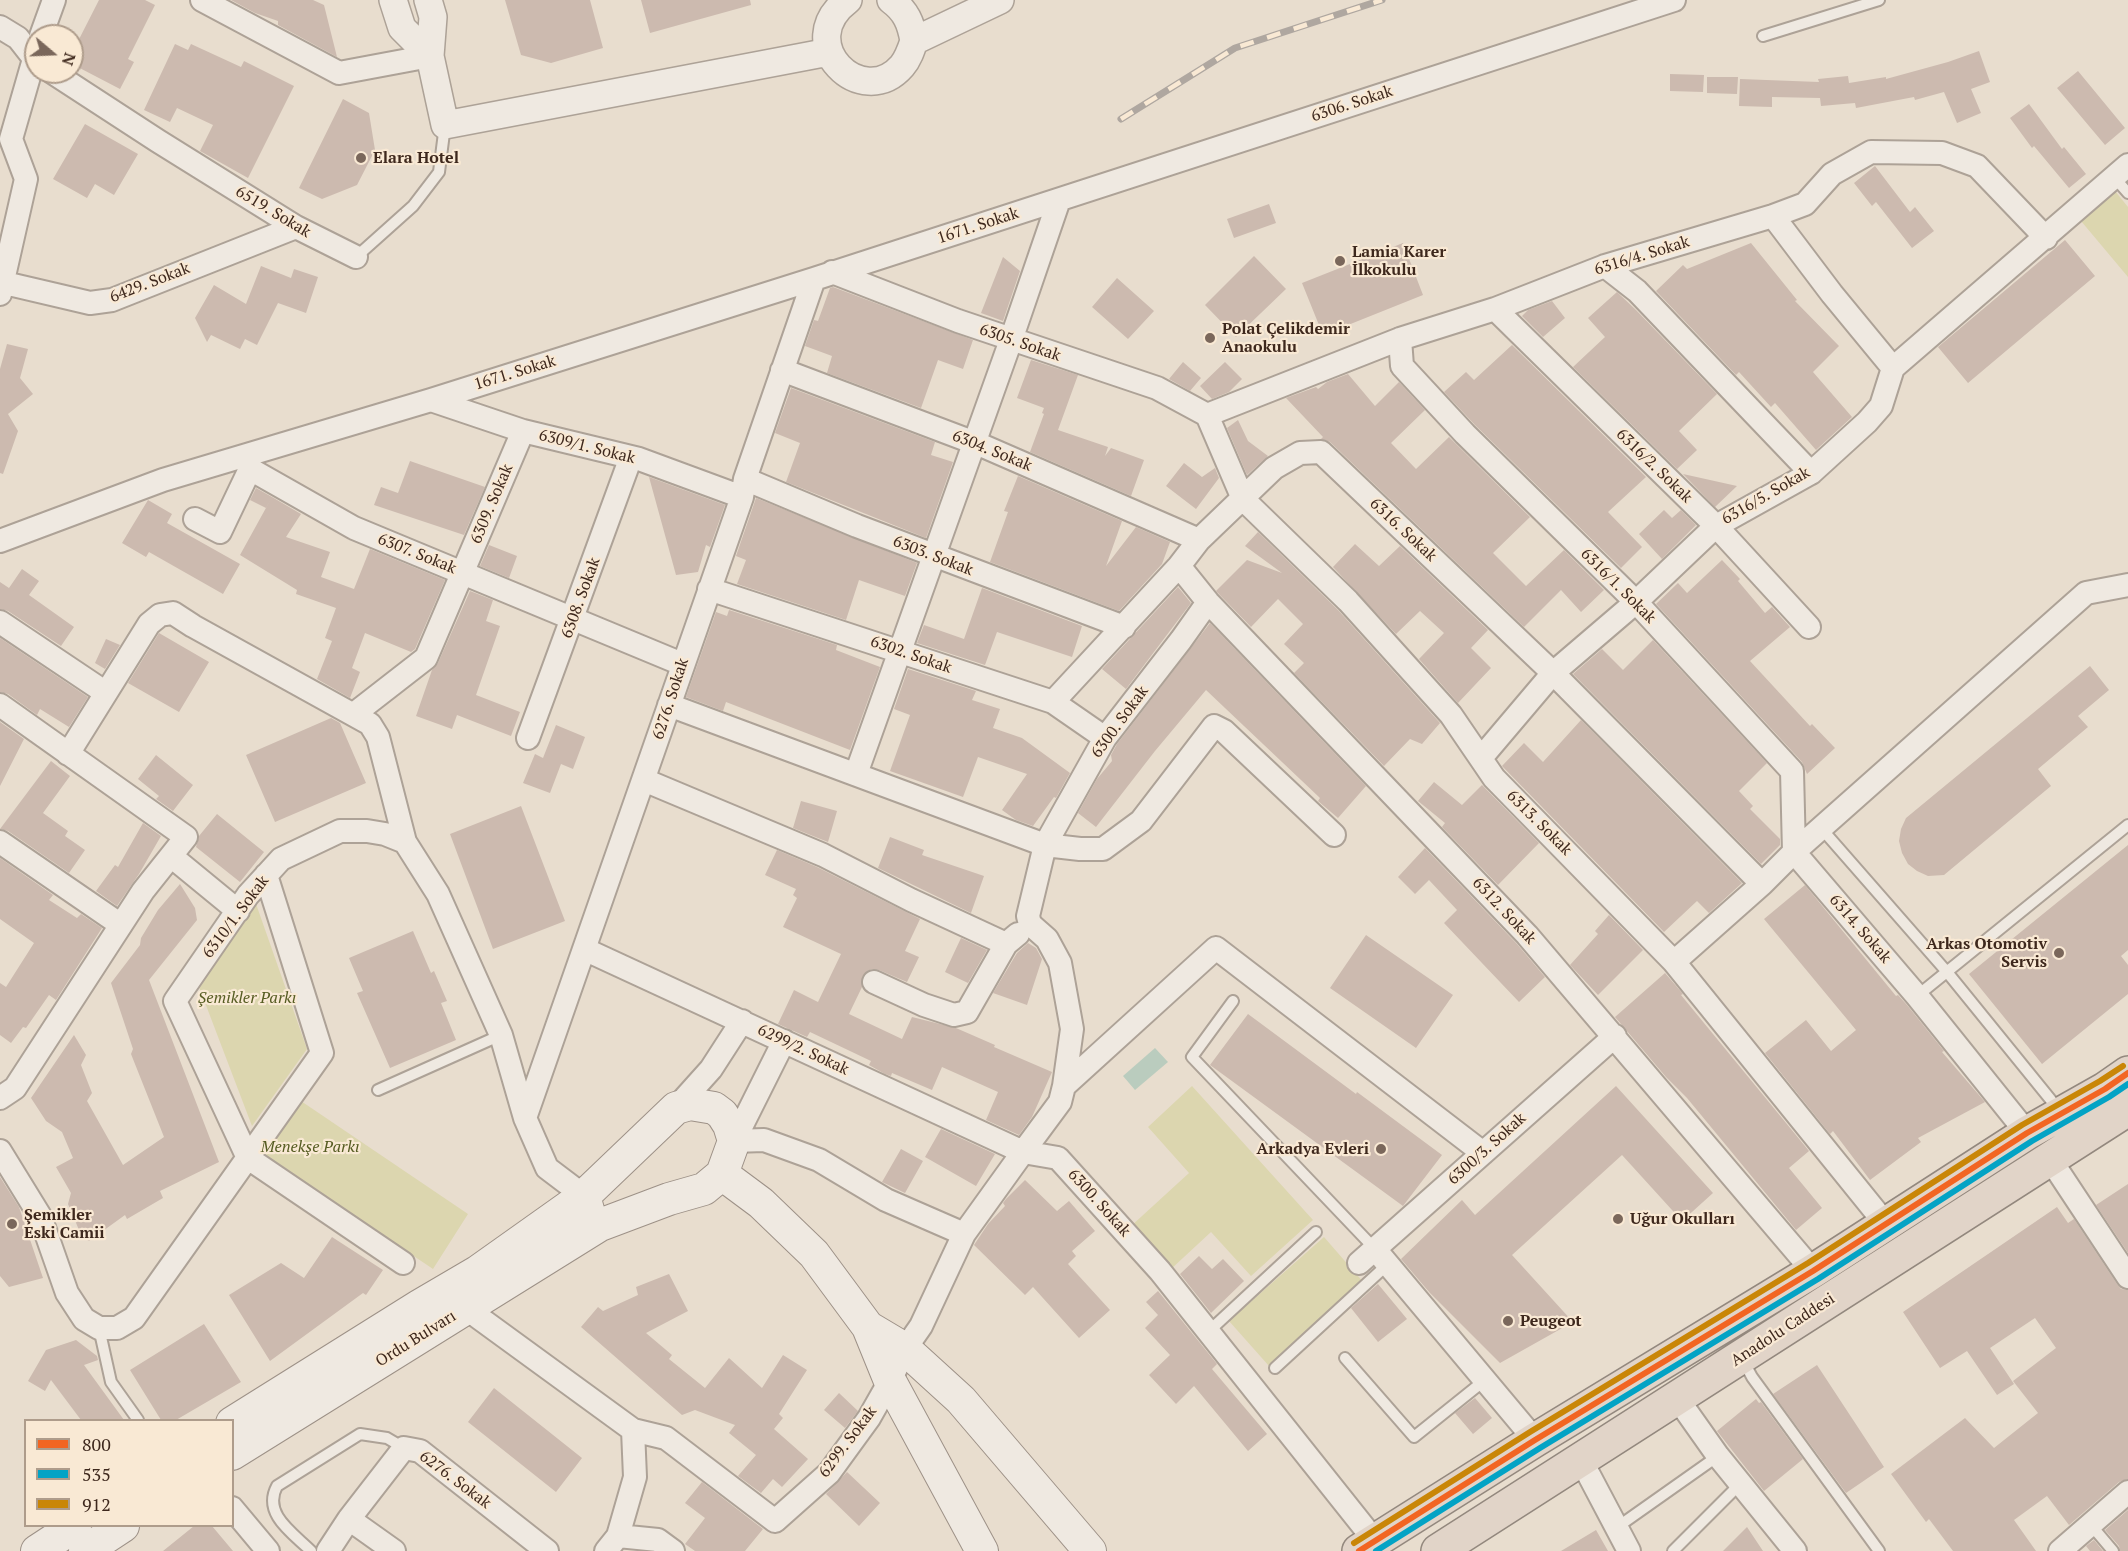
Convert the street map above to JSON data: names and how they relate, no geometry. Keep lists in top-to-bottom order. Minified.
{"streets":{"highway":["Anadolu Caddesi"],"main road":["Ordu Bulvarı"],"street":["6306. Sokak","6519. Sokak","1671. Sokak","6316/4. Sokak","6429. Sokak","6305. Sokak","6309/1. Sokak","6304. Sokak","6316/2. Sokak","6316/5. Sokak","6309. Sokak","6316. Sokak","6307. Sokak","6303. Sokak","6316/1. Sokak","6308. Sokak","6302. Sokak","6276. Sokak","6300. Sokak","6313. Sokak","6312. Sokak","6310/1. Sokak","6314. Sokak","6299/2. Sokak","6300/3. Sokak","6299. Sokak"]},"crossings":[["6306. Sokak","1671. Sokak"],["6519. Sokak","6429. Sokak"],["1671. Sokak","6305. Sokak"],["1671. Sokak","6309/1. Sokak"],["1671. Sokak","6276. Sokak"],["6316/4. Sokak","6305. Sokak"],["6316/4. Sokak","6316/2. Sokak"],["6316/4. Sokak","6316/1. Sokak"],["6316/4. Sokak","6313. Sokak"],["6305. Sokak","6276. Sokak"],["6305. Sokak","6313. Sokak"],["6309/1. Sokak","6309. Sokak"],["6309/1. Sokak","6303. Sokak"],["6309/1. Sokak","6308. Sokak"],["6309/1. Sokak","6276. Sokak"],["6304. Sokak","6316. Sokak"],["6304. Sokak","6276. Sokak"],["6316/2. Sokak","6316/5. Sokak"],["6316/5. Sokak","6316. Sokak"],["6316/5. Sokak","6316/1. Sokak"],["6316/5. Sokak","6313. Sokak"],["6309. Sokak","6307. Sokak"],["6316. Sokak","6303. Sokak"],["6316. Sokak","6302. Sokak"],["6316. Sokak","6313. Sokak"],["6316. Sokak","6312. Sokak"],["6307. Sokak","6308. Sokak"],["6307. Sokak","6276. Sokak"],["6303. Sokak","6276. Sokak"],["6316/1. Sokak","6314. Sokak"],["6302. Sokak","6276. Sokak"],["6302. Sokak","6300. Sokak"],["6276. Sokak","6299/2. Sokak"],["6300. Sokak","6312. Sokak"],["6300. Sokak","6299/2. Sokak"],["6300. Sokak","Anadolu Caddesi"],["6300. Sokak","6299. Sokak"],["6313. Sokak","Anadolu Caddesi"],["6312. Sokak","6300/3. Sokak"],["6312. Sokak","Anadolu Caddesi"],["6314. Sokak","Anadolu Caddesi"],["6299/2. Sokak","Ordu Bulvarı"],["6299/2. Sokak","6299. Sokak"],["Ordu Bulvarı","6299. Sokak"]],"parks":["Şemikler Parkı","Menekşe Parkı"],"places":["Elara Hotel","Lamia Karer İlkokulu","Polat Çelikdemir Anaokulu","Arkas Otomotiv Servis","Arkadya Evleri","Uğur Okulları","Şemikler Eski Camii","Peugeot"],"lines":["transit line 912","transit line 800","transit line 535"],"legend":["800","535","912"],"north":"right"}
